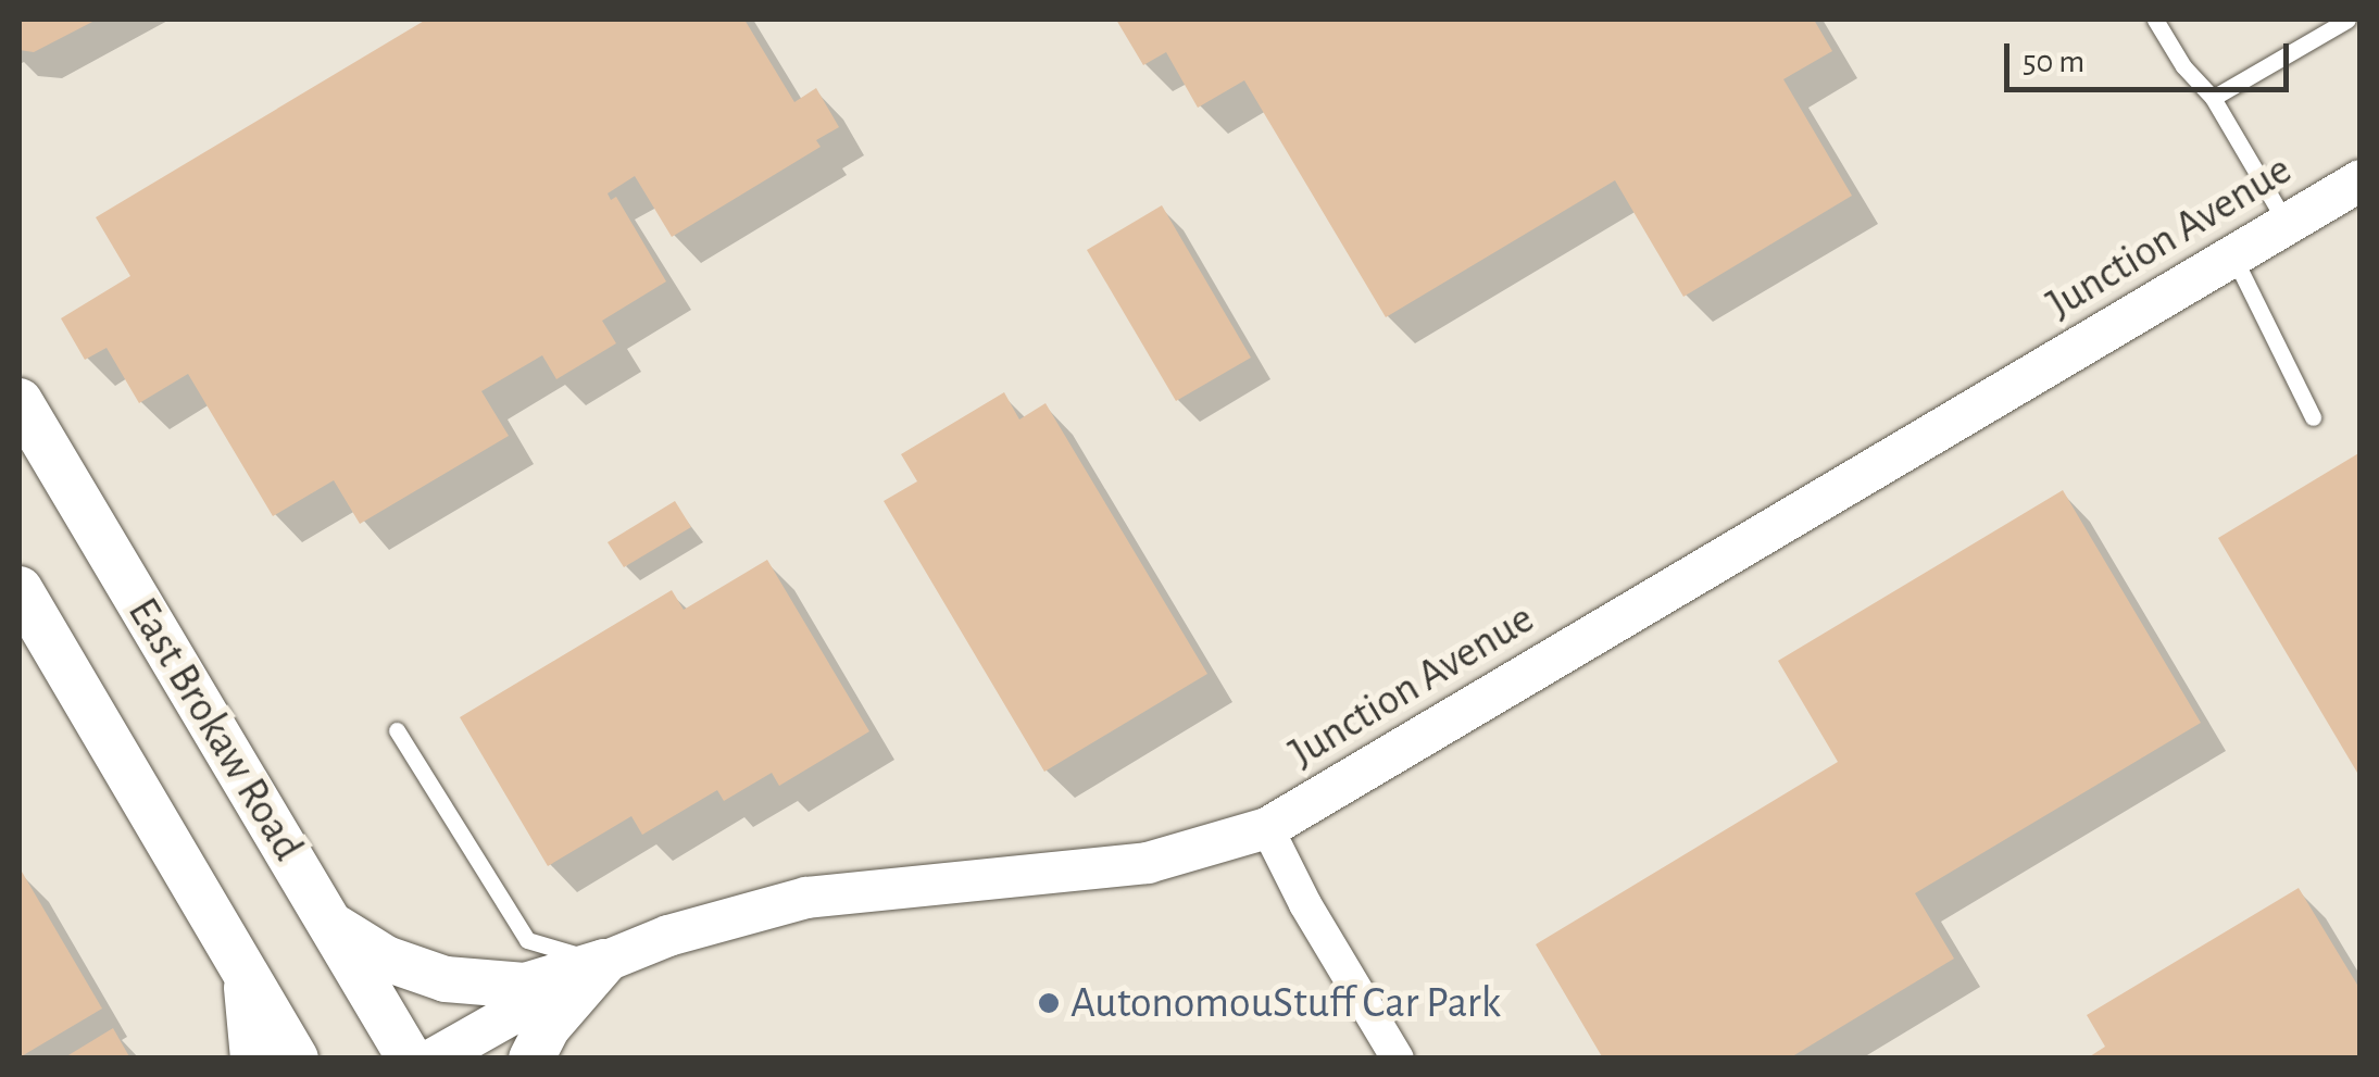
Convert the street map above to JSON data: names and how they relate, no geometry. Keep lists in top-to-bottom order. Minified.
{"streets":{"main road":["East Brokaw Road"],"street":["Junction Avenue"]},"places":["AutonomouStuff Car Park"],"scale_bar":"50 m"}
